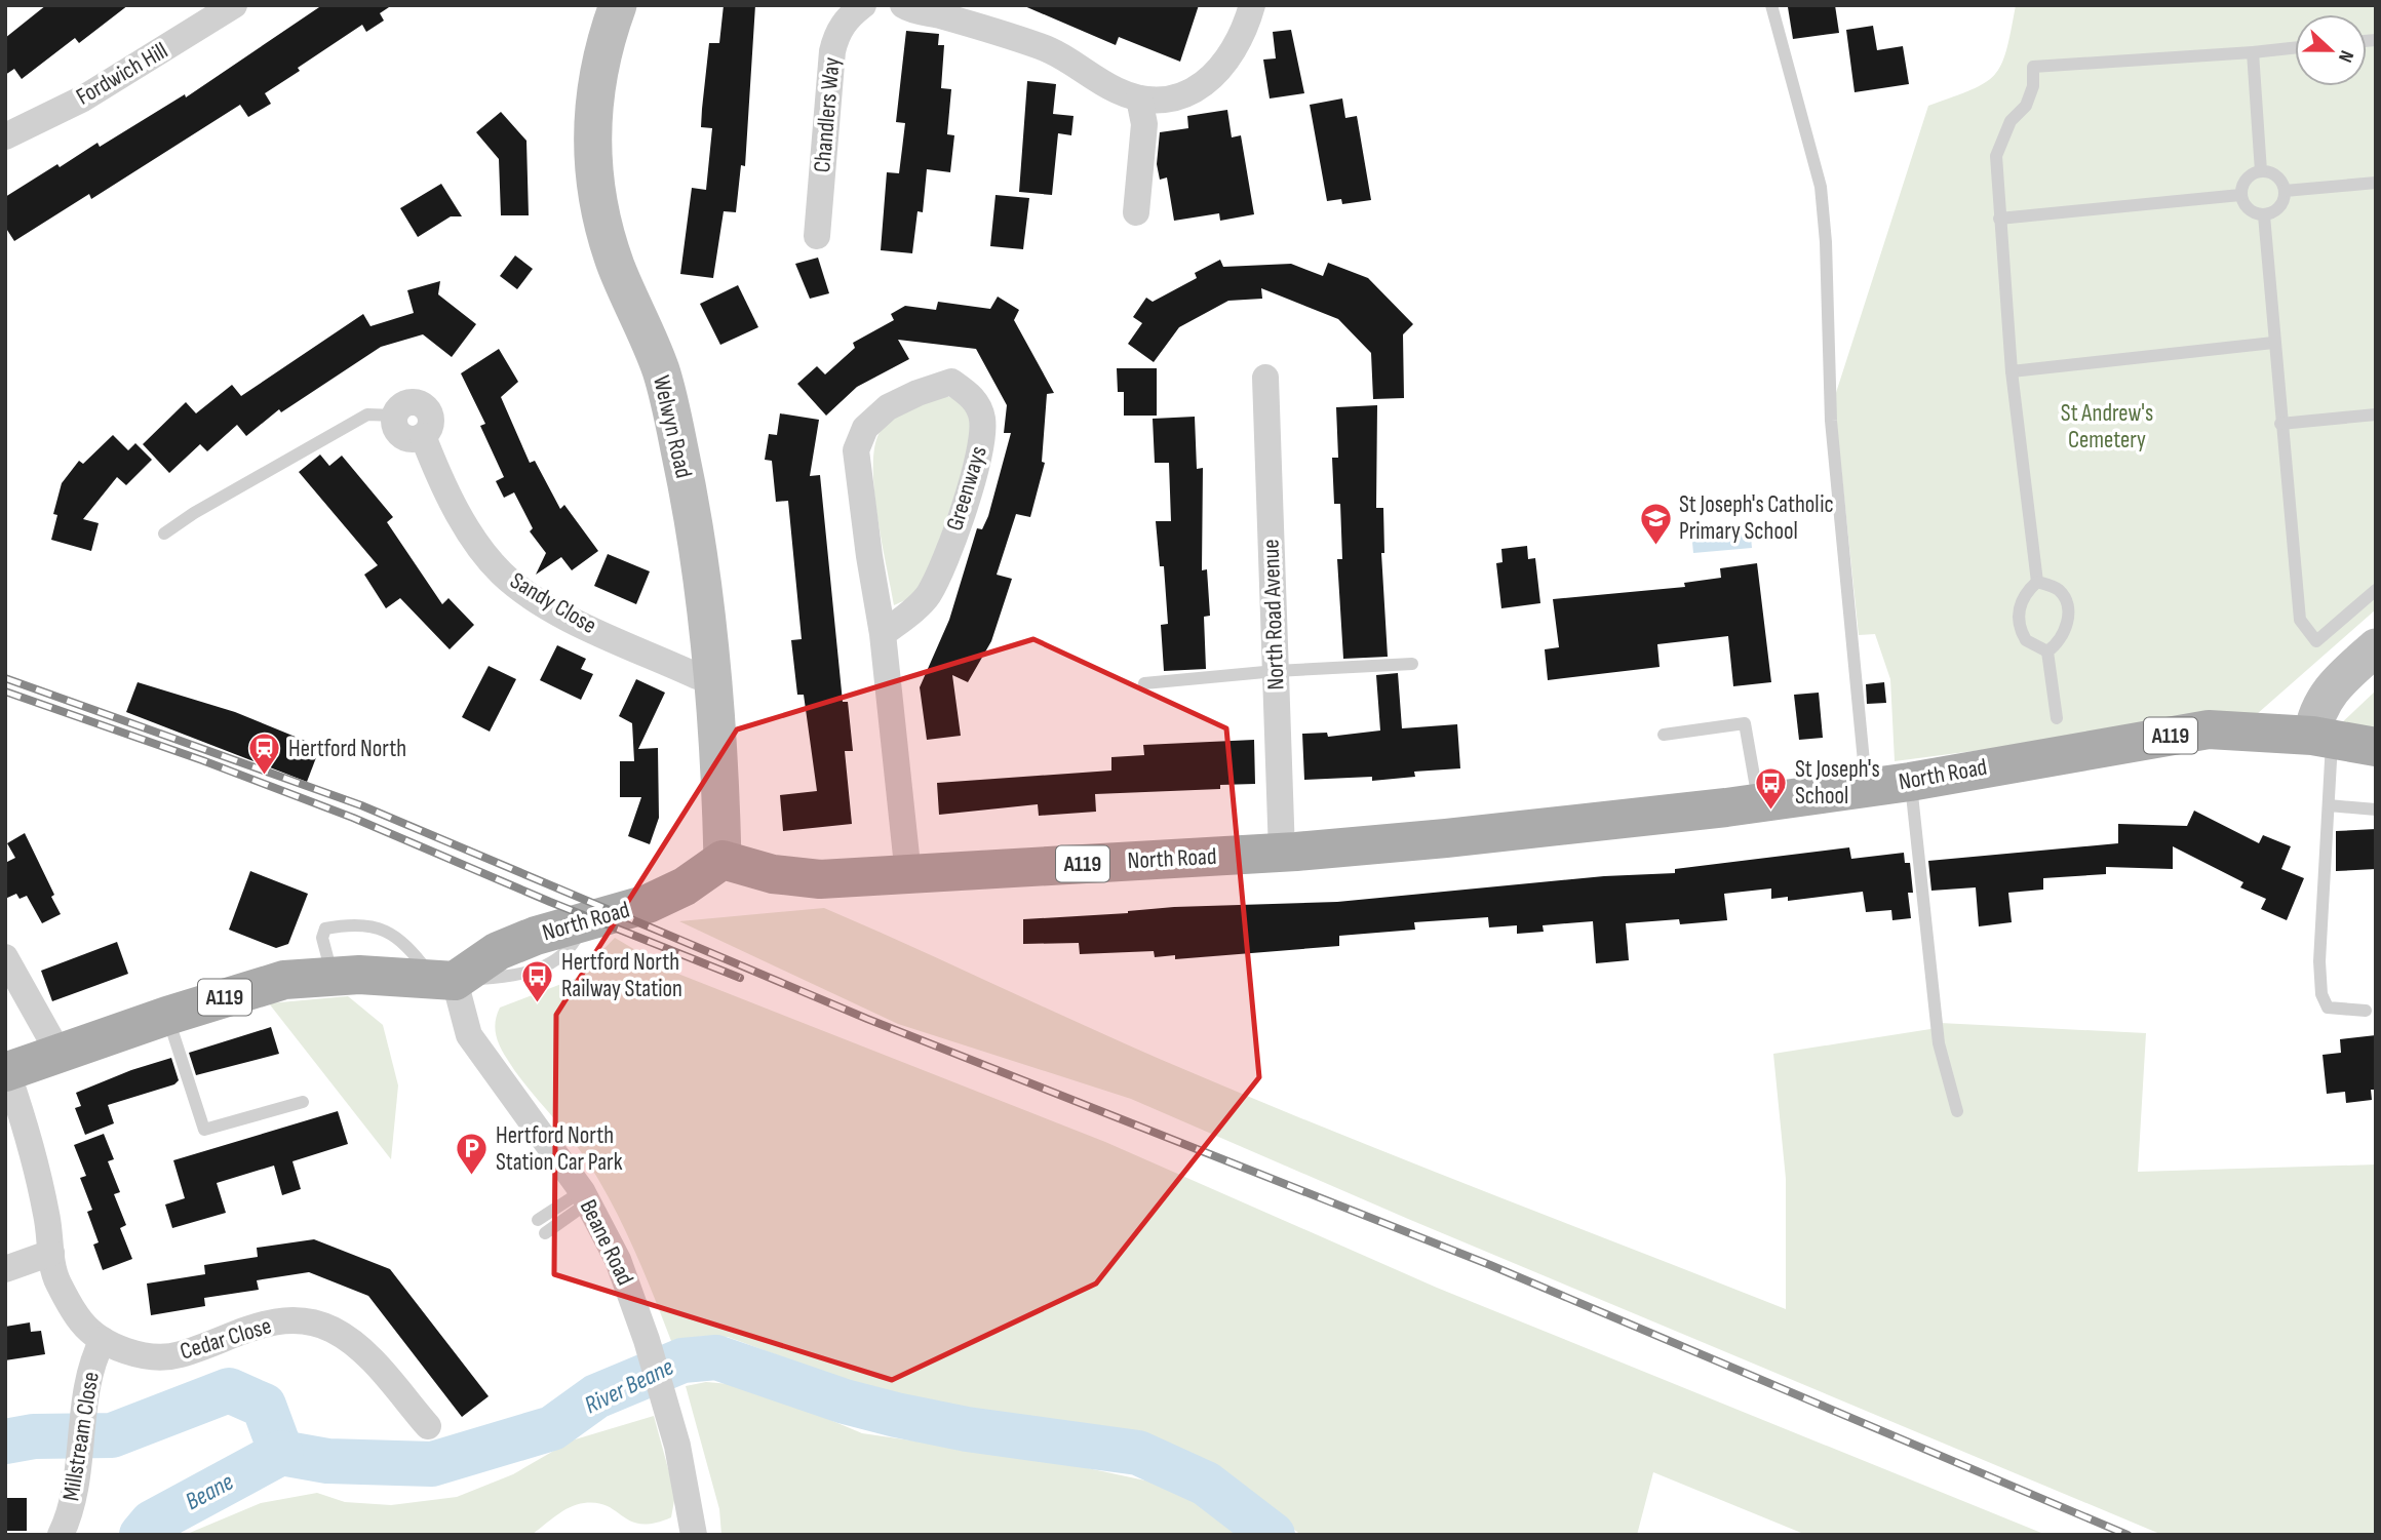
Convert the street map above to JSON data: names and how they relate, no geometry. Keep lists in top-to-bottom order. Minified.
{"streets":{"main road":["Welwyn Road","A119","North Road"],"street":["Fordwich Hill","Chandlers Way","Greenways","Sandy Close","North Road Avenue","Beane Road","Cedar Close","Millstream Close"]},"crossings":[["Welwyn Road","Sandy Close"],["Welwyn Road","North Road"],["Greenways","North Road"],["North Road Avenue","North Road"],["A119","North Road"],["A119","Beane Road"],["A119","Cedar Close"],["North Road","Beane Road"],["Cedar Close","Millstream Close"]],"water":["River Beane","Beane"],"parks":["St Andrew's Cemetery"],"places":{"school or university":["St Joseph's Catholic Primary School"],"station":["Hertford North"],"bus stop":["St Joseph's School","Hertford North Railway Station"],"parking":["Hertford North Station Car Park"]},"north":"right"}
